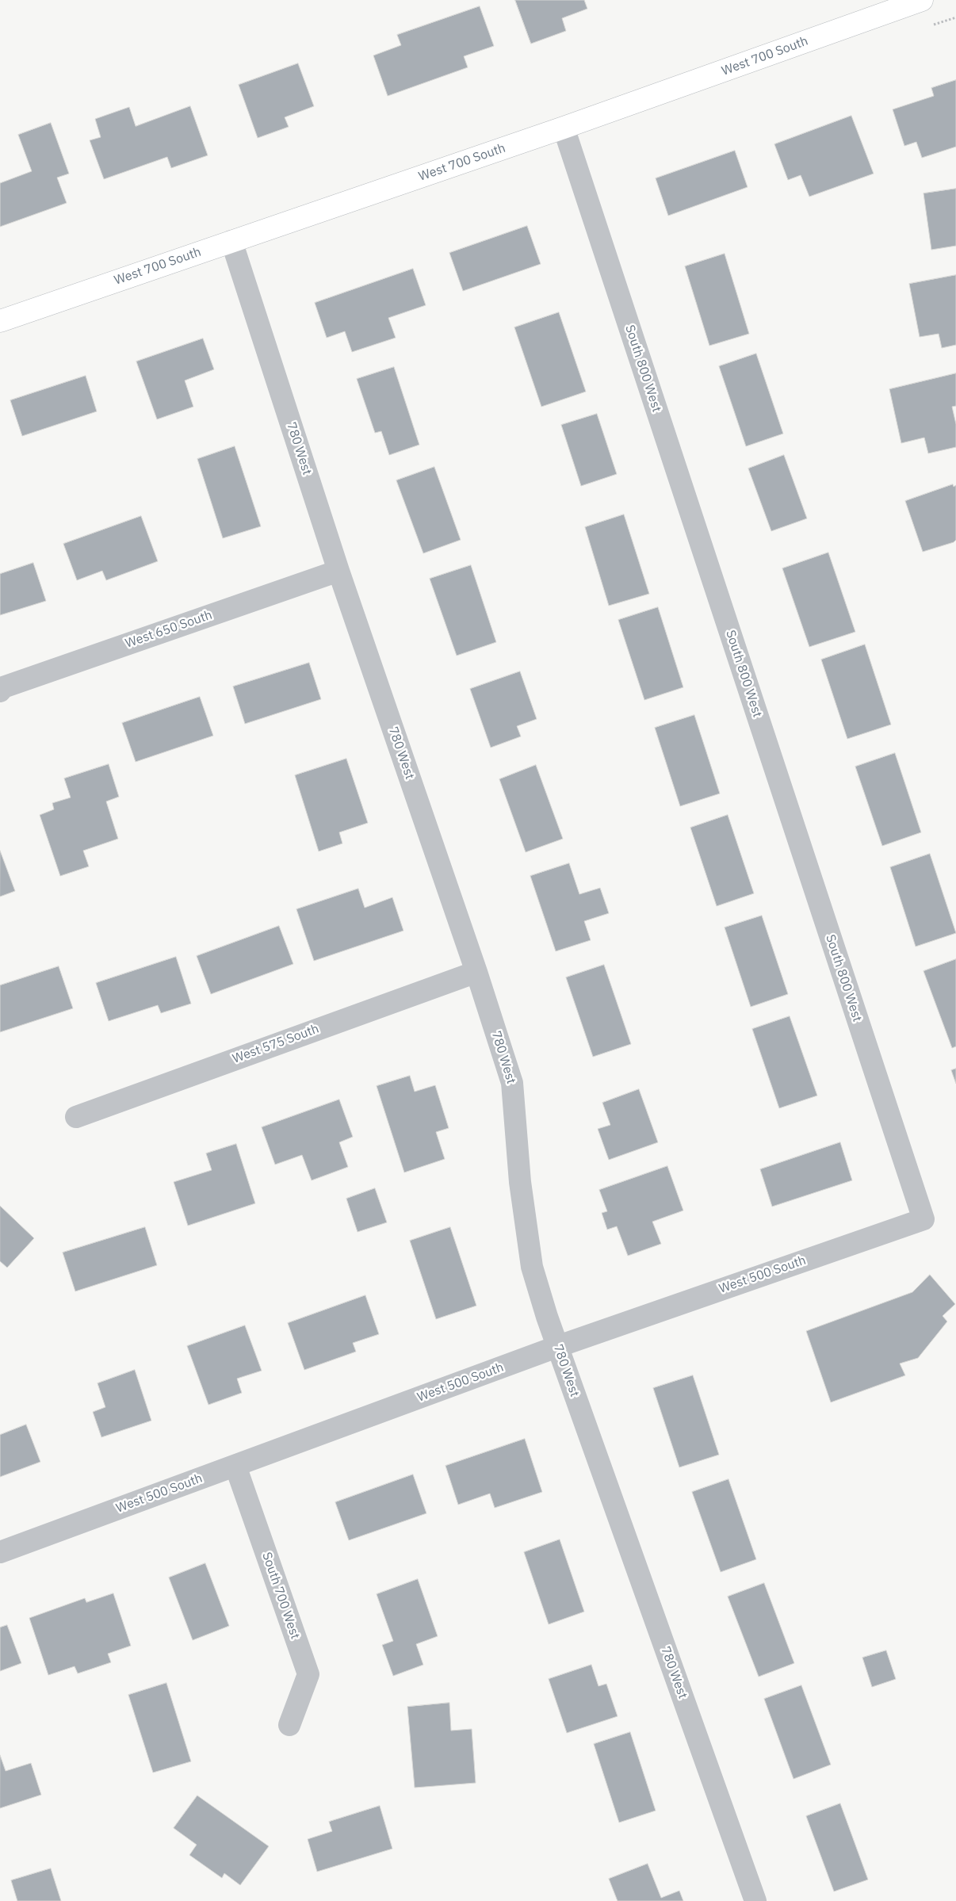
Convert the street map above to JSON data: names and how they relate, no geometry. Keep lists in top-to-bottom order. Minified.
{"streets":{"street":["West 700 South","South 800 West","780 West","West 650 South","West 575 South","West 500 South","South 700 West"]},"crossings":[["West 700 South","South 800 West"],["West 700 South","780 West"],["South 800 West","West 500 South"],["780 West","West 650 South"],["780 West","West 575 South"],["780 West","West 500 South"],["West 500 South","South 700 West"]]}
